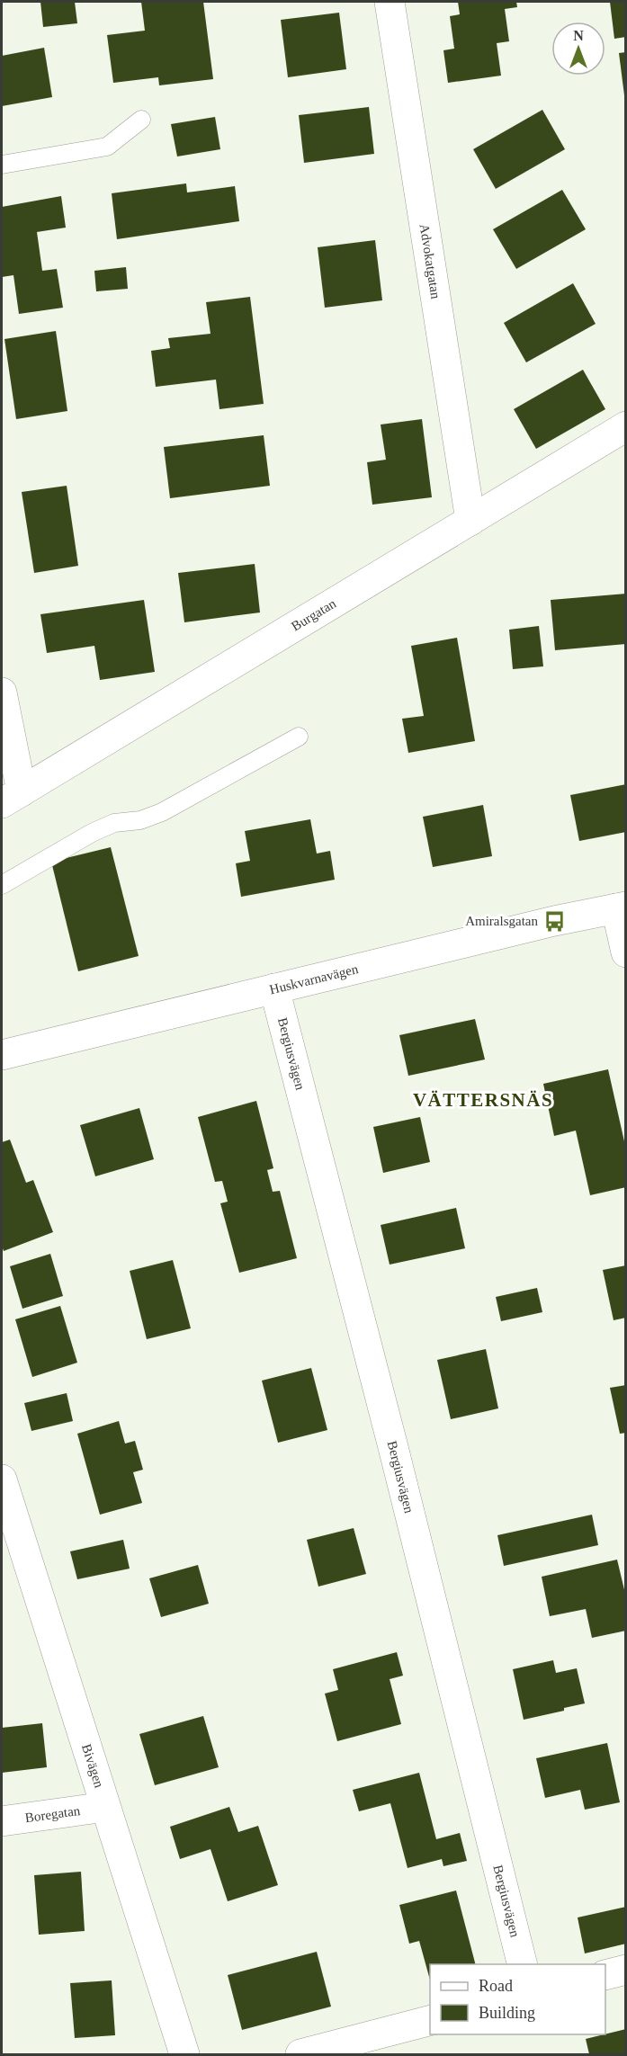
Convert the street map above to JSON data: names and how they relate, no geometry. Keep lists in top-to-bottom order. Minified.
{"streets":{"street":["Advokatgatan","Burgatan","Huskvarnavägen","Bergiusvägen","Bivägen","Boregatan"]},"crossings":[["Advokatgatan","Burgatan"],["Huskvarnavägen","Bergiusvägen"],["Bivägen","Boregatan"]],"districts":["VÄTTERSNÄS"],"places":{"bus stop":["Amiralsgatan"]},"legend":["Road","Building"],"north":"top"}
